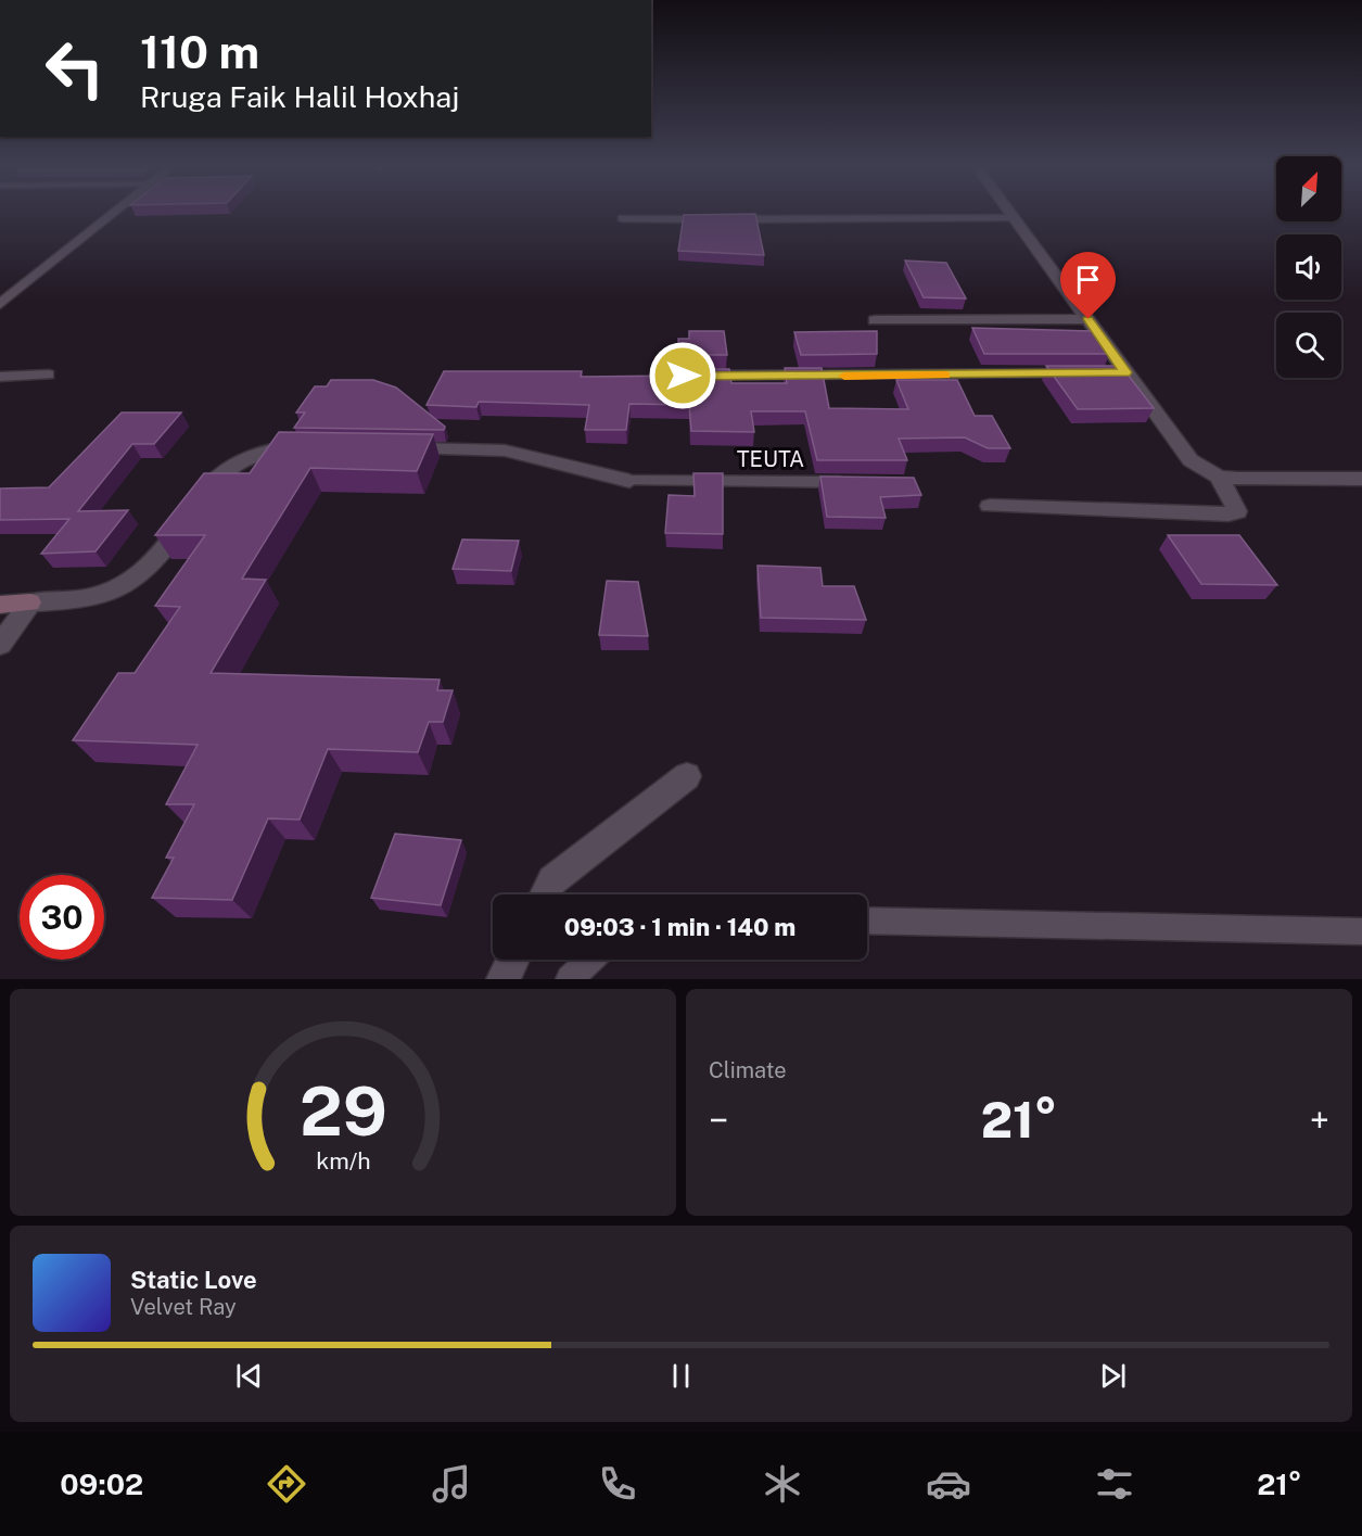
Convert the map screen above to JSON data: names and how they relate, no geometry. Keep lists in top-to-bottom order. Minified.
{"streets":{"lane":["TEUTA"]},"north":"top right","page":{"turn":["110 m","Rruga Faik Halil Hoxhaj"],"limit":"30","trip":"09:03 · 1 min · 140 m","tile":"Climate","heat":["−","21°","+"],"song":["Static Love","Velvet Ray"],"tabs":["09:02","21°"],"gauge":["29","km/h"]}}
